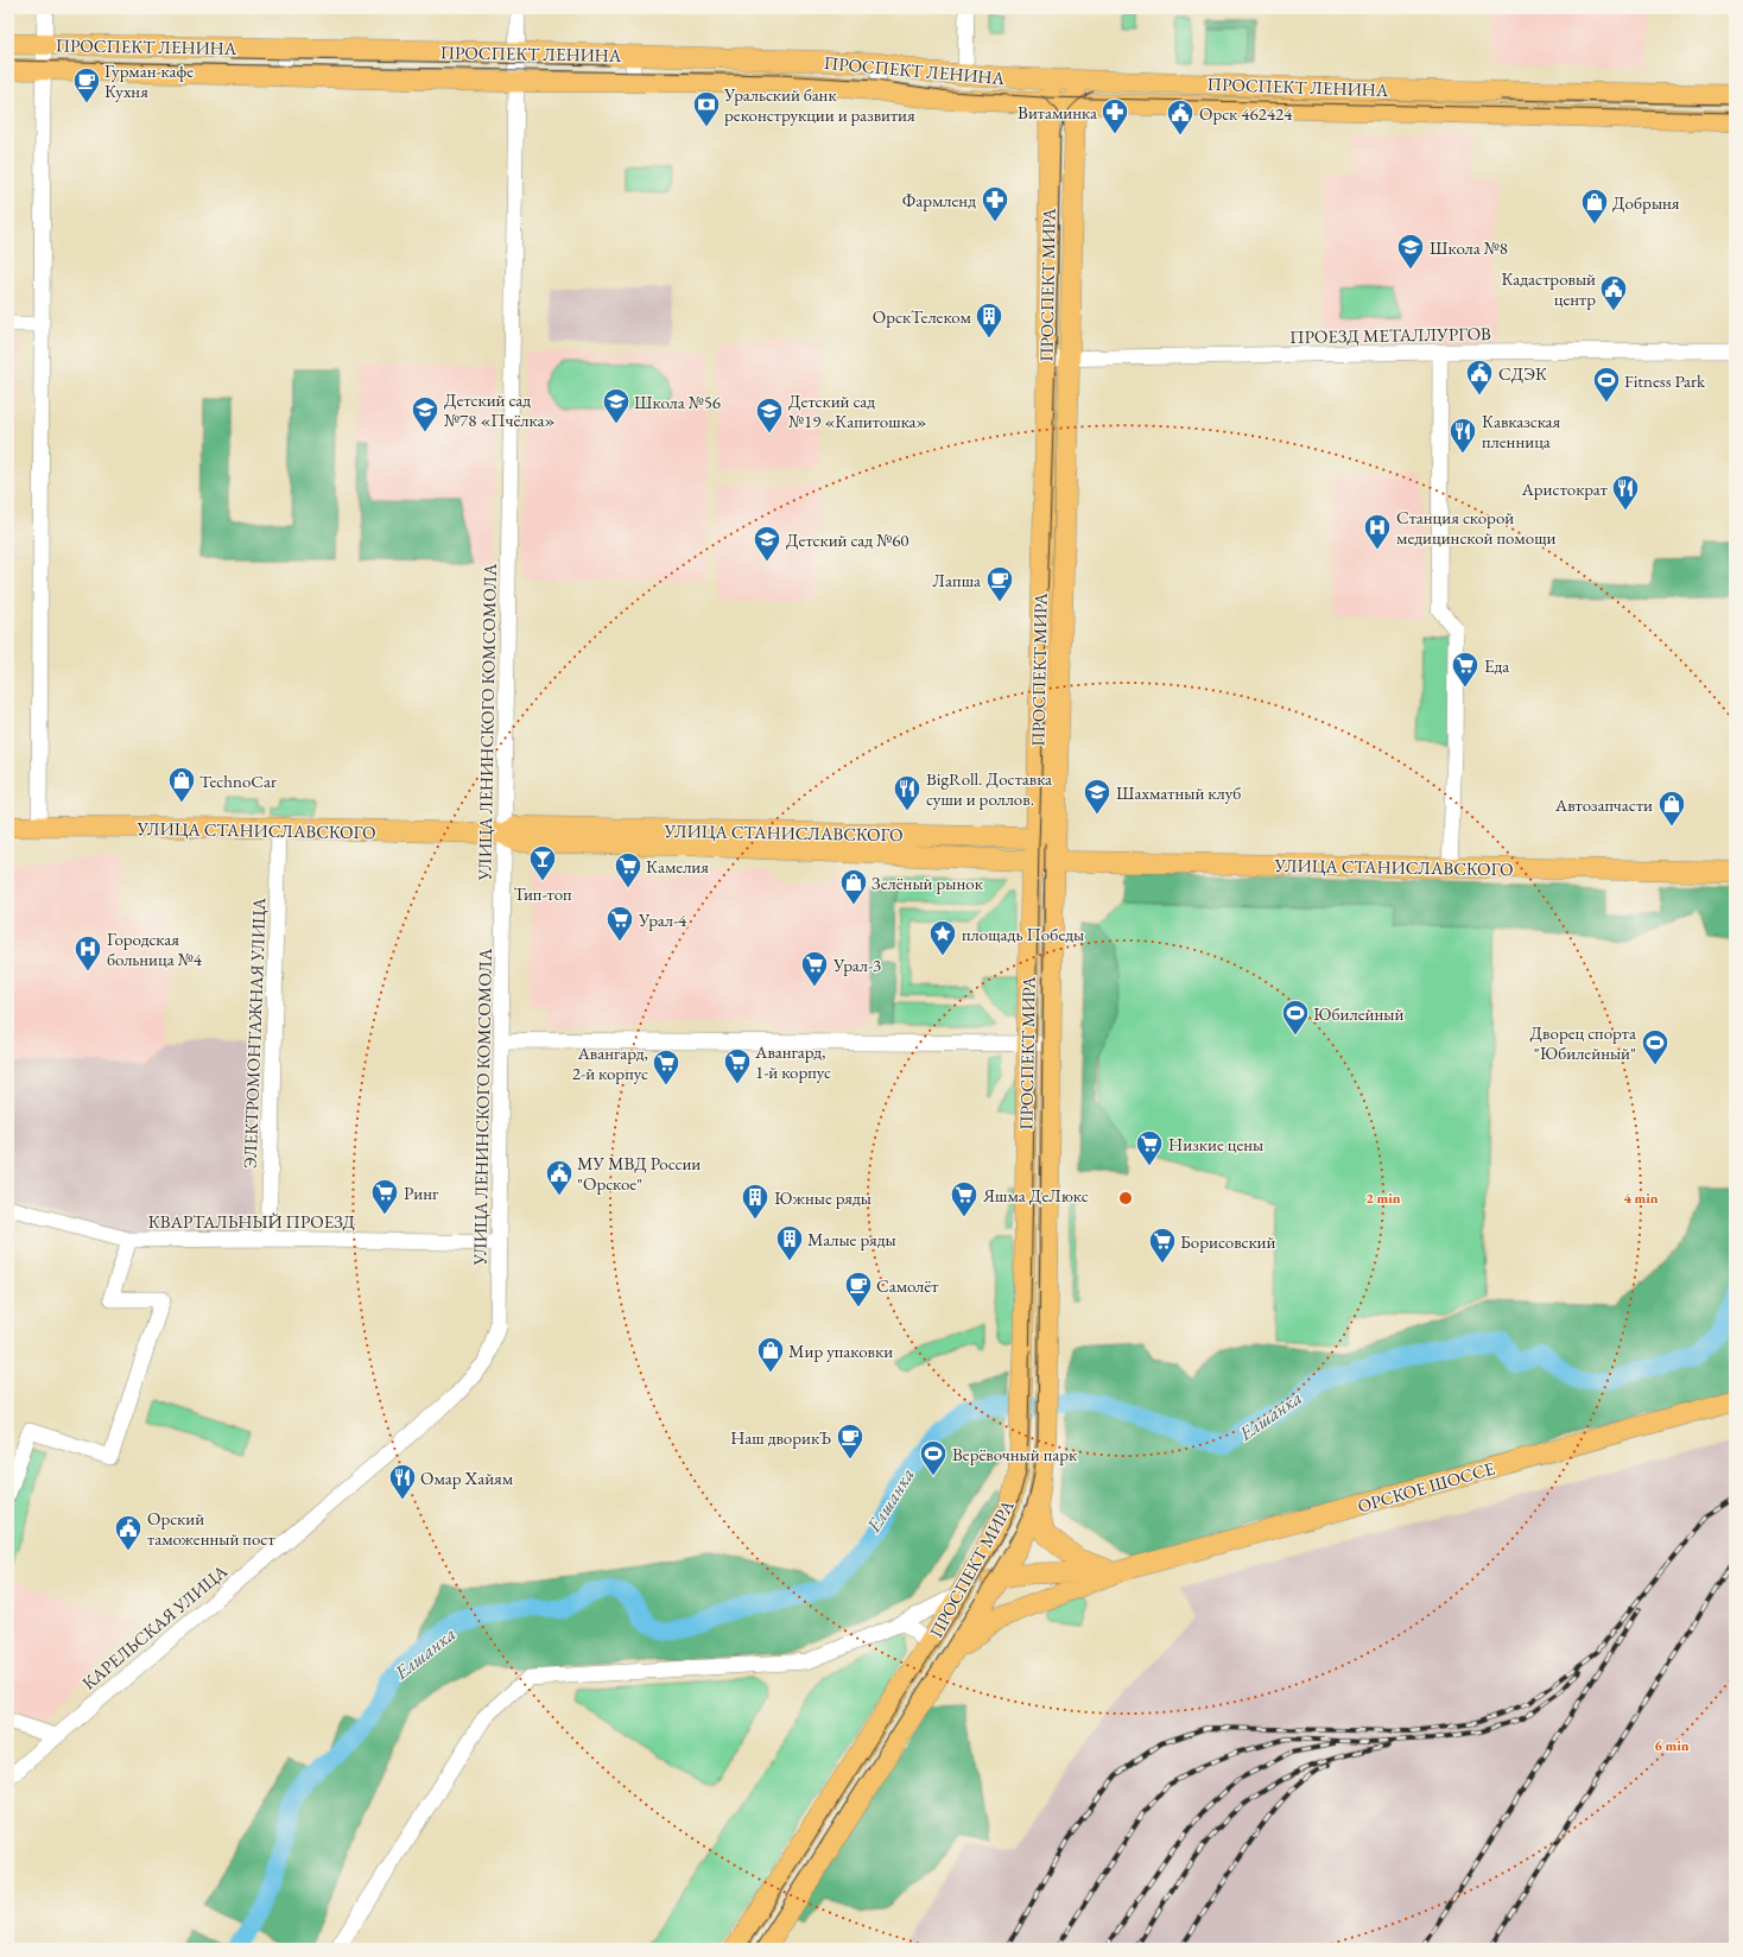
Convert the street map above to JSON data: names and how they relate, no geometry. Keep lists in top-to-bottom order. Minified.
{"streets":{"main road":["ПРОСПЕКТ ЛЕНИНА","ПРОСПЕКТ МИРА","УЛИЦА СТАНИСЛАВСКОГО","ОРСКОЕ ШОССЕ"],"street":["ПРОЕЗД МЕТАЛЛУРГОВ","УЛИЦА ЛЕНИНСКОГО КОМСОМОЛА","ЭЛЕКТРОМОНТАЖНАЯ УЛИЦА","КВАРТАЛЬНЫЙ ПРОЕЗД","КАРЕЛЬСКАЯ УЛИЦА"]},"crossings":[["ПРОСПЕКТ ЛЕНИНА","ПРОСПЕКТ МИРА"],["ПРОСПЕКТ ЛЕНИНА","УЛИЦА ЛЕНИНСКОГО КОМСОМОЛА"],["ПРОСПЕКТ МИРА","ПРОЕЗД МЕТАЛЛУРГОВ"],["ПРОСПЕКТ МИРА","УЛИЦА СТАНИСЛАВСКОГО"],["УЛИЦА ЛЕНИНСКОГО КОМСОМОЛА","УЛИЦА СТАНИСЛАВСКОГО"],["УЛИЦА ЛЕНИНСКОГО КОМСОМОЛА","КВАРТАЛЬНЫЙ ПРОЕЗД"],["УЛИЦА ЛЕНИНСКОГО КОМСОМОЛА","КАРЕЛЬСКАЯ УЛИЦА"],["УЛИЦА СТАНИСЛАВСКОГО","ЭЛЕКТРОМОНТАЖНАЯ УЛИЦА"],["ЭЛЕКТРОМОНТАЖНАЯ УЛИЦА","КВАРТАЛЬНЫЙ ПРОЕЗД"]],"water":["Елшанка"],"places":{"cafe":["Гурман-кафе Кухня","Лапша","Самолёт","Наш дворикЪ"],"bank":["Уральский банк реконструкции и развития"],"pharmacy":["Витаминка","Фармленд"],"public building":["Орск 462424","Кадастровый центр","СДЭК","МУ МВД России \"Орское\"","Орский таможенный пост"],"shop":["Добрыня","TechnoCar","Автозапчасти","Зелёный рынок","Мир упаковки"],"school or university":["Школа №8","Школа №56","Детский сад №78 «Пчёлка»","Детский сад №19 «Капитошка»","Детский сад №60","Шахматный клуб"],"building":["ОрскТелеком","Южные ряды","Малые ряды"],"sports":["Fitness Park","Юбилейный","Дворец спорта \"Юбилейный\"","Верёвочный парк"],"restaurant":["Кавказская пленница","Аристократ","BigRoll. Доставка суши и роллов.","Омар Хайям"],"hospital":["Станция скорой медицинской помощи","Городская больница №4"],"supermarket":["Еда","Камелия","Урал-4","Урал-3","Авангард, 1-й корпус","Авангард, 2-й корпус","Низкие цены","Ринг","Яшма ДеЛюкс","Борисовский"],"bar":["Тип-топ"],"place":["площадь Победы"]},"rings":["2 min","4 min","6 min"]}
